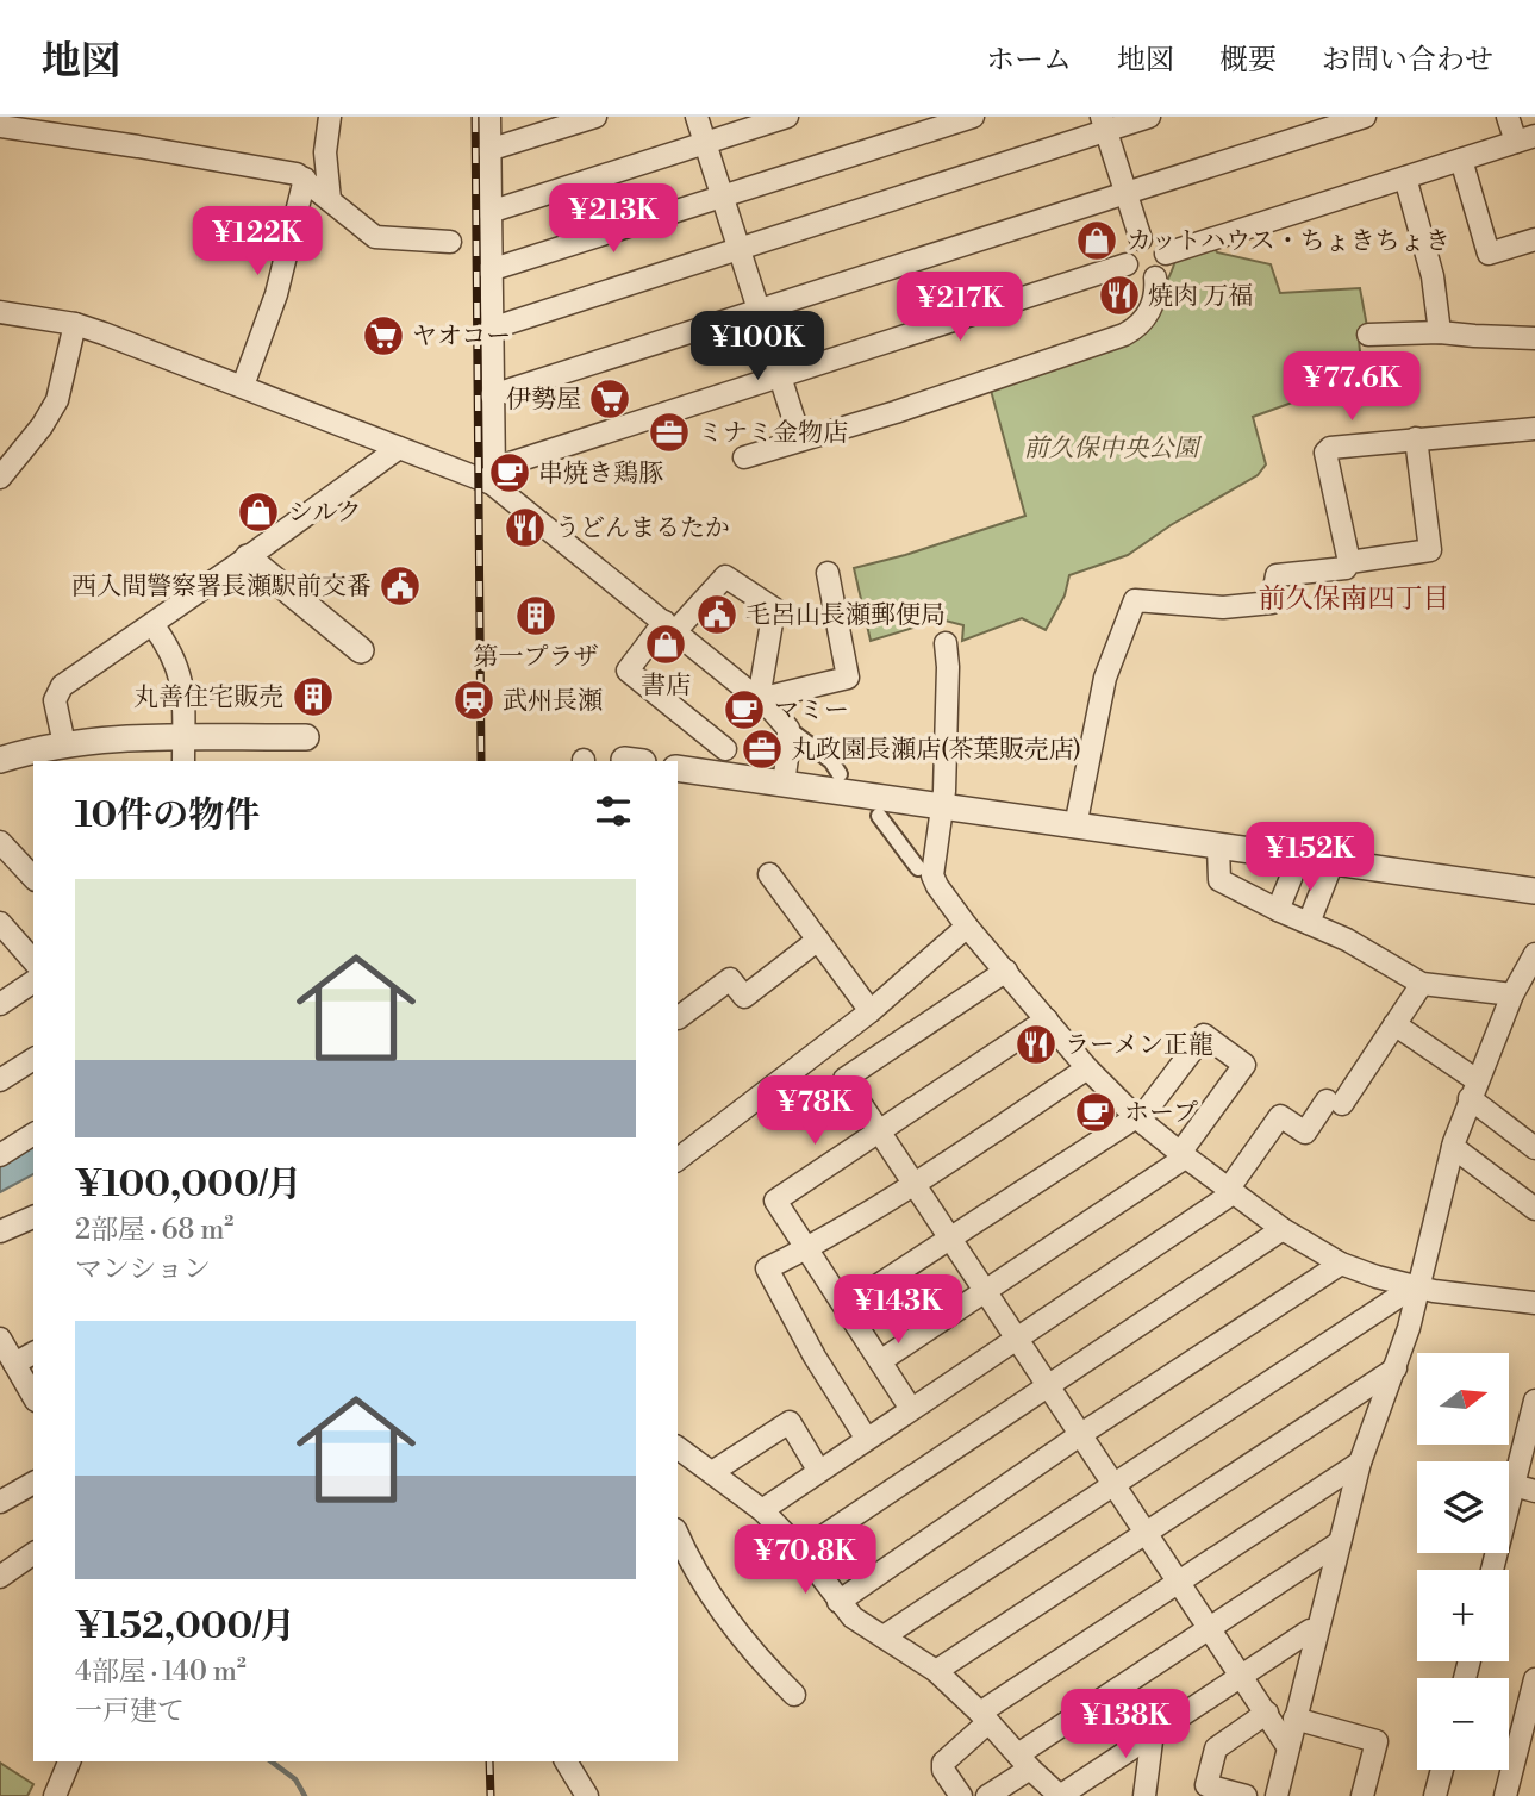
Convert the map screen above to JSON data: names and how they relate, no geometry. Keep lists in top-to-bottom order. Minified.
{"districts":["前久保南四丁目"],"parks":["前久保中央公園"],"places":{"shop":["カットハウス・ちょきちょき","シルク","書店"],"restaurant":["焼肉 万福","うどんまるたか","ラーメン正龍"],"supermarket":["ヤオコー","伊勢屋"],"office":["ミナミ金物店","丸政園長瀬店(茶葉販売店)"],"cafe":["串焼き鶏豚","マミー","ホープ"],"public building":["西入間警察署長瀬駅前交番","毛呂山長瀬郵便局"],"building":["第一プラザ","丸善住宅販売"],"station":["武州長瀬"]},"north":"right","page":{"header":"地図","nav":["ホーム","地図","概要","お問い合わせ"],"price":["¥213K","¥122K","¥217K","¥100K","¥77.6K","¥152K","¥78K","¥143K","¥70.8K","¥138K"],"heading":"10件の物件","list":[{"name":"¥100,000/月","note":"2部屋 · 68 m² · マンション"},{"name":"¥152,000/月","note":"4部屋 · 140 m² · 一戸建て"}],"map_buttons":["+","−"]}}
